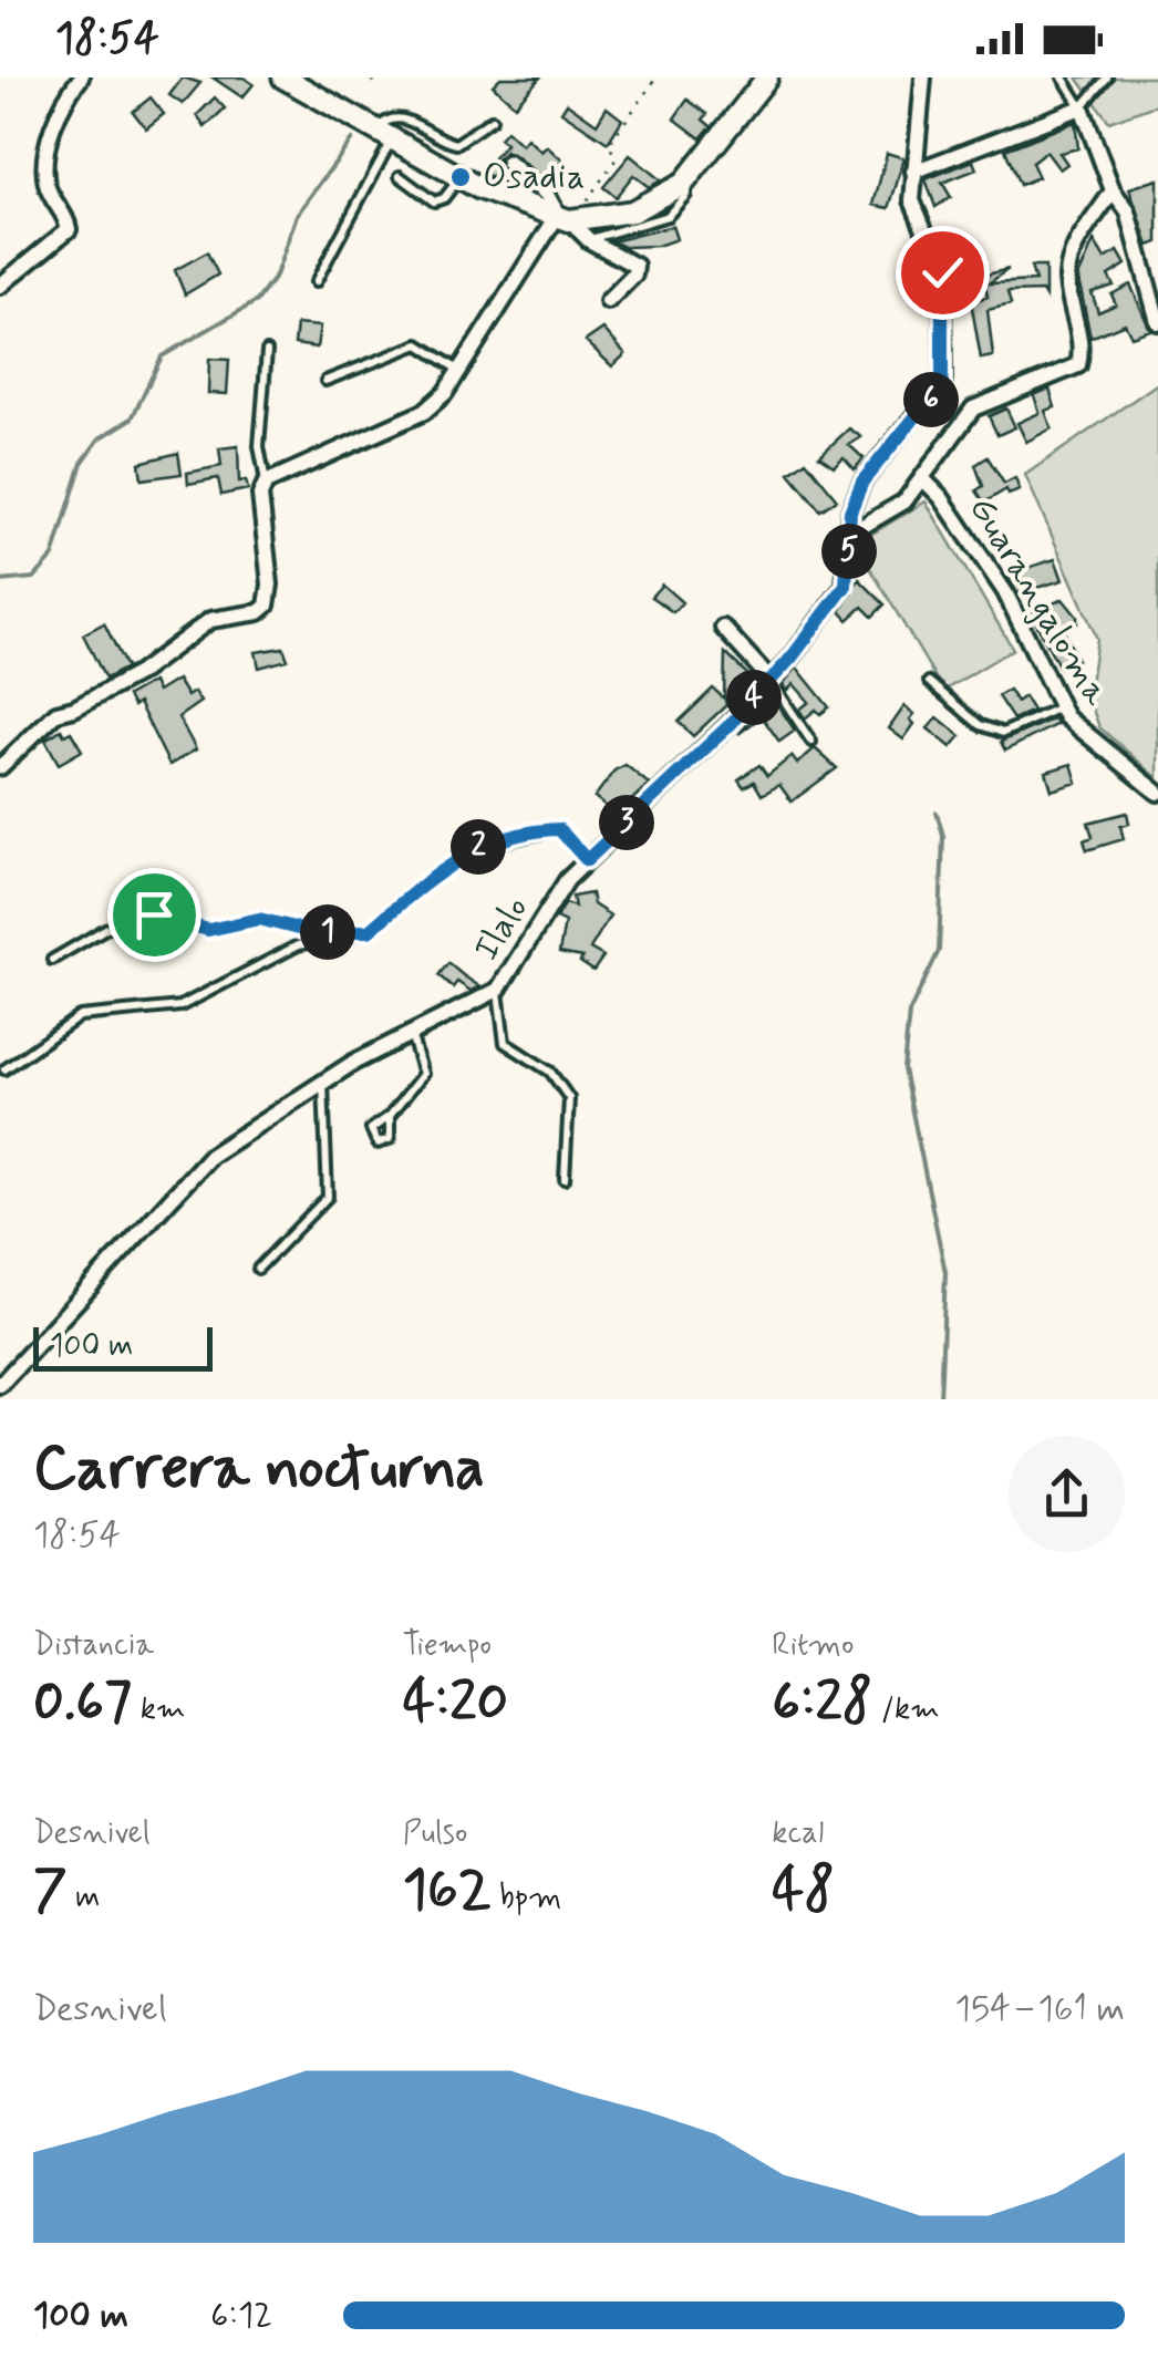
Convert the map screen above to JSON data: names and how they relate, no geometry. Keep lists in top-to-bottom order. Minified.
{"streets":{"street":["Guarangaloma","Ilalo"]},"places":["Osadia"],"scale_bar":"100 m","page":{"status":"18:54","pins":["6","5","4","3","2","1"],"scale":"100 m","heading":["Carrera nocturna","18:54"],"stats":[["Distancia","0.67 km"],["Tiempo","4:20"],["Ritmo","6:28 /km"],["Desnivel","7 m"],["Pulso","162 bpm"],["kcal","48"]],"chart":["Desnivel","154–161 m"],"list":[{"name":"100 m","note":"6:12"}]}}
